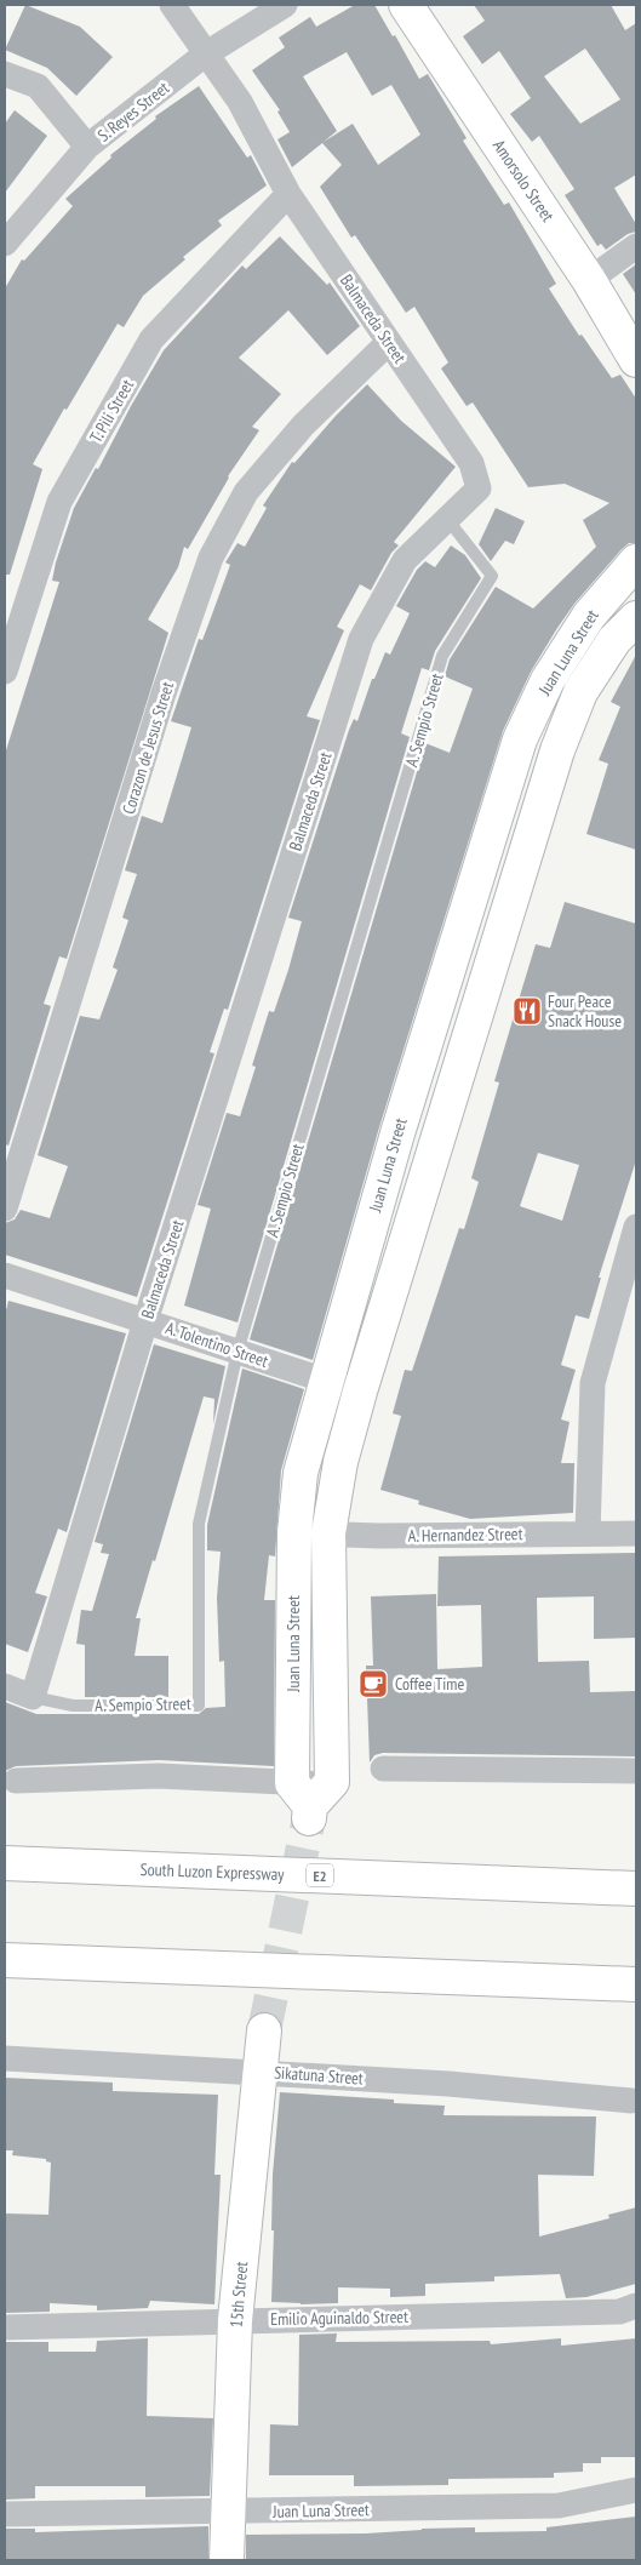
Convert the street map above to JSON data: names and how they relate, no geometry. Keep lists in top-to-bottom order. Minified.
{"streets":{"main road":["Amorsolo Street","Juan Luna Street","South Luzon Expressway","E2","15th Street"],"street":["S. Reyes Street","Balmaceda Street","T. Pili Street","A. Sempio Street","Corazon de Jesus Street","A. Tolentino Street","A. Hernandez Street","Sikatuna Street","Emilio Aguinaldo Street"]},"crossings":[["S. Reyes Street","Balmaceda Street"],["Balmaceda Street","T. Pili Street"],["Balmaceda Street","A. Sempio Street"],["Balmaceda Street","Corazon de Jesus Street"],["Balmaceda Street","A. Tolentino Street"],["Juan Luna Street","A. Tolentino Street"],["Juan Luna Street","A. Hernandez Street"],["Juan Luna Street","15th Street"],["A. Sempio Street","A. Tolentino Street"],["Sikatuna Street","15th Street"],["15th Street","Emilio Aguinaldo Street"]],"places":{"restaurant":["Four Peace Snack House"],"cafe":["Coffee Time"]}}
